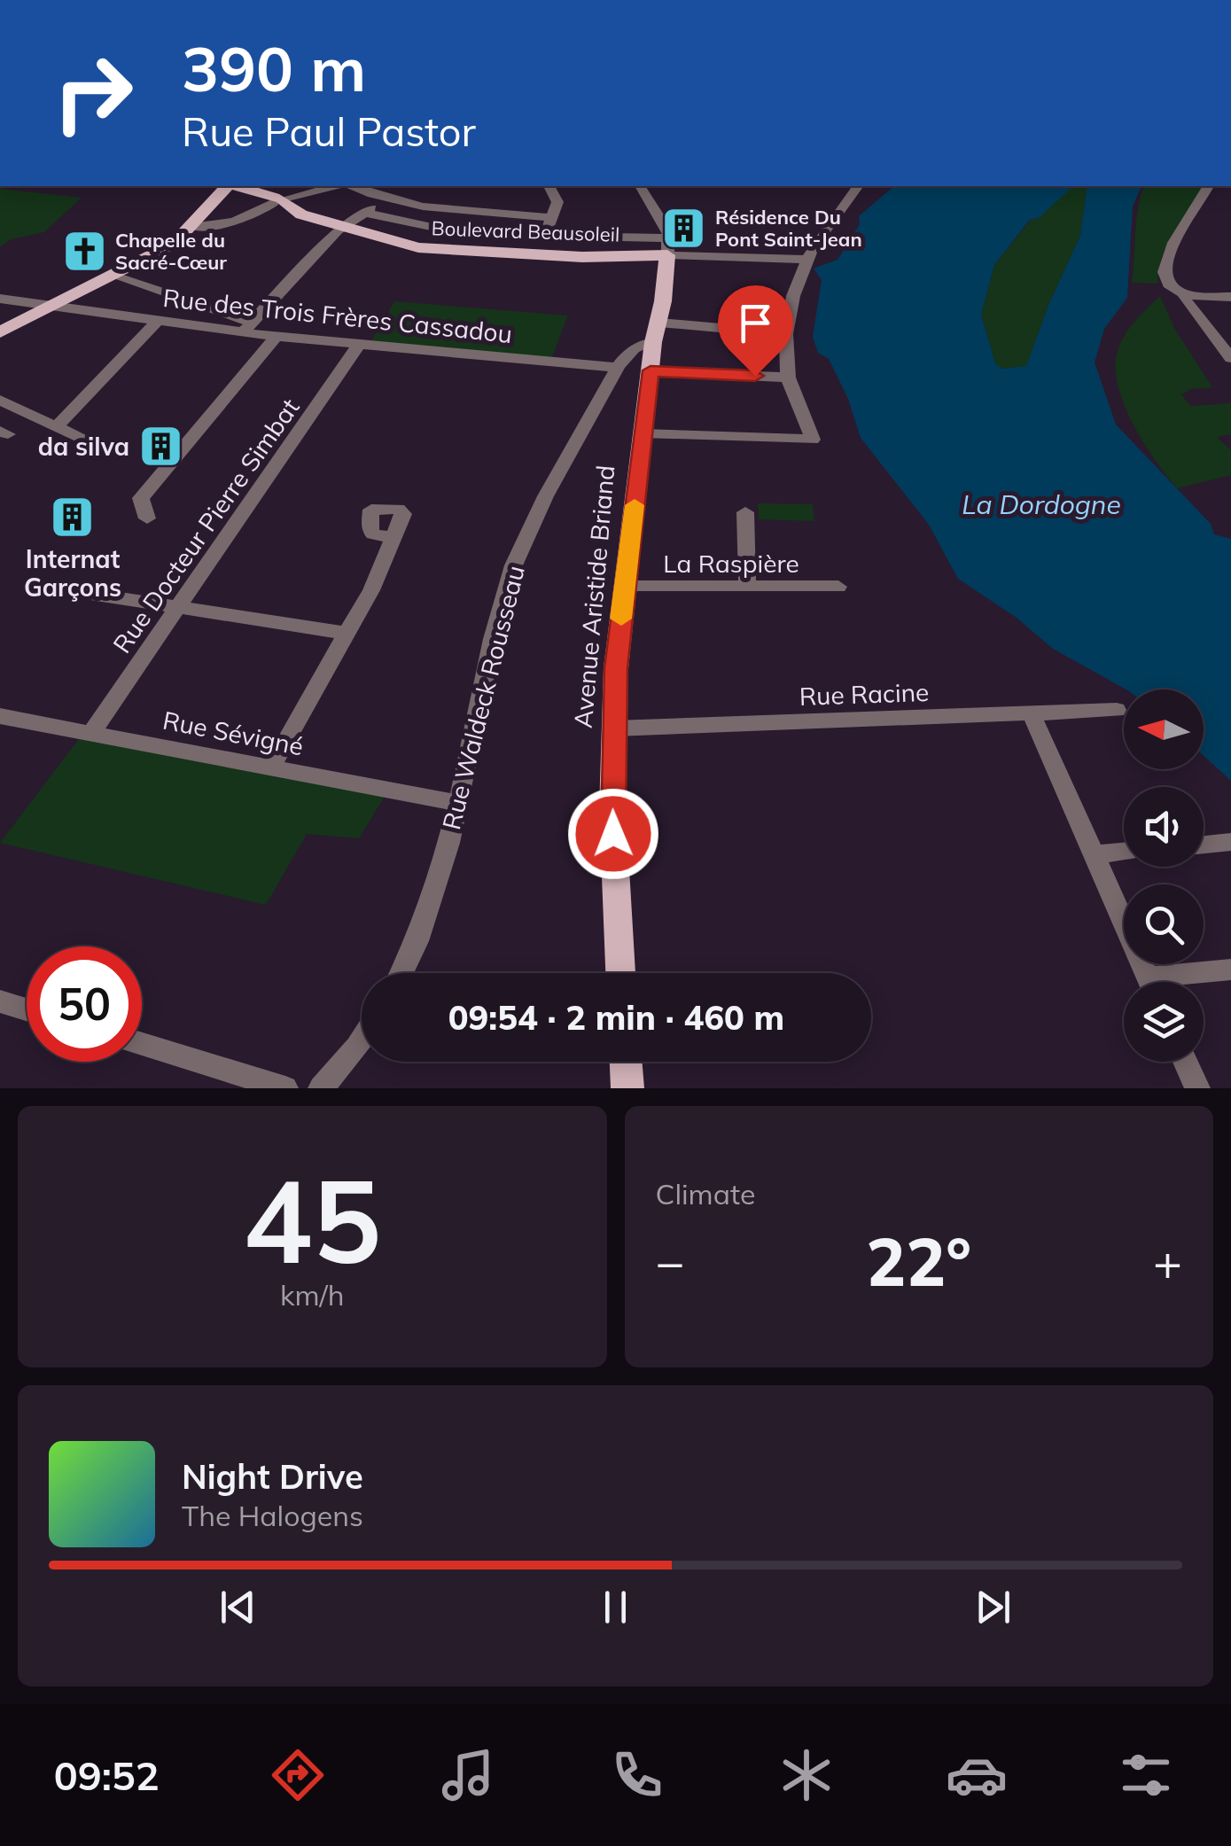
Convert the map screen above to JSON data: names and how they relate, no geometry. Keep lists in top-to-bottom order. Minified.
{"streets":{"main road":["Boulevard Beausoleil","Avenue Aristide Briand"],"street":["Rue des Trois Frères Cassadou","Rue Docteur Pierre Simbat","La Raspière","Rue Racine","Rue Waldeck Rousseau","Rue Sévigné"]},"crossings":[["Boulevard Beausoleil","Avenue Aristide Briand"],["Rue des Trois Frères Cassadou","Rue Docteur Pierre Simbat"],["Rue des Trois Frères Cassadou","Rue Waldeck Rousseau"],["Rue Docteur Pierre Simbat","Rue Sévigné"],["La Raspière","Avenue Aristide Briand"],["Avenue Aristide Briand","Rue Racine"],["Rue Waldeck Rousseau","Rue Sévigné"]],"water":["La Dordogne"],"places":{"building":["Résidence Du Pont Saint-Jean","da silva","Internat Garçons"],"church":["Chapelle du Sacré-Cœur"]},"north":"left","page":{"turn":["390 m","Rue Paul Pastor"],"limit":"50","trip":"09:54 · 2 min · 460 m","tile":[["45","km/h"],"Climate"],"heat":["−","22°","+"],"song":["Night Drive","The Halogens"],"tabs":"09:52"}}
